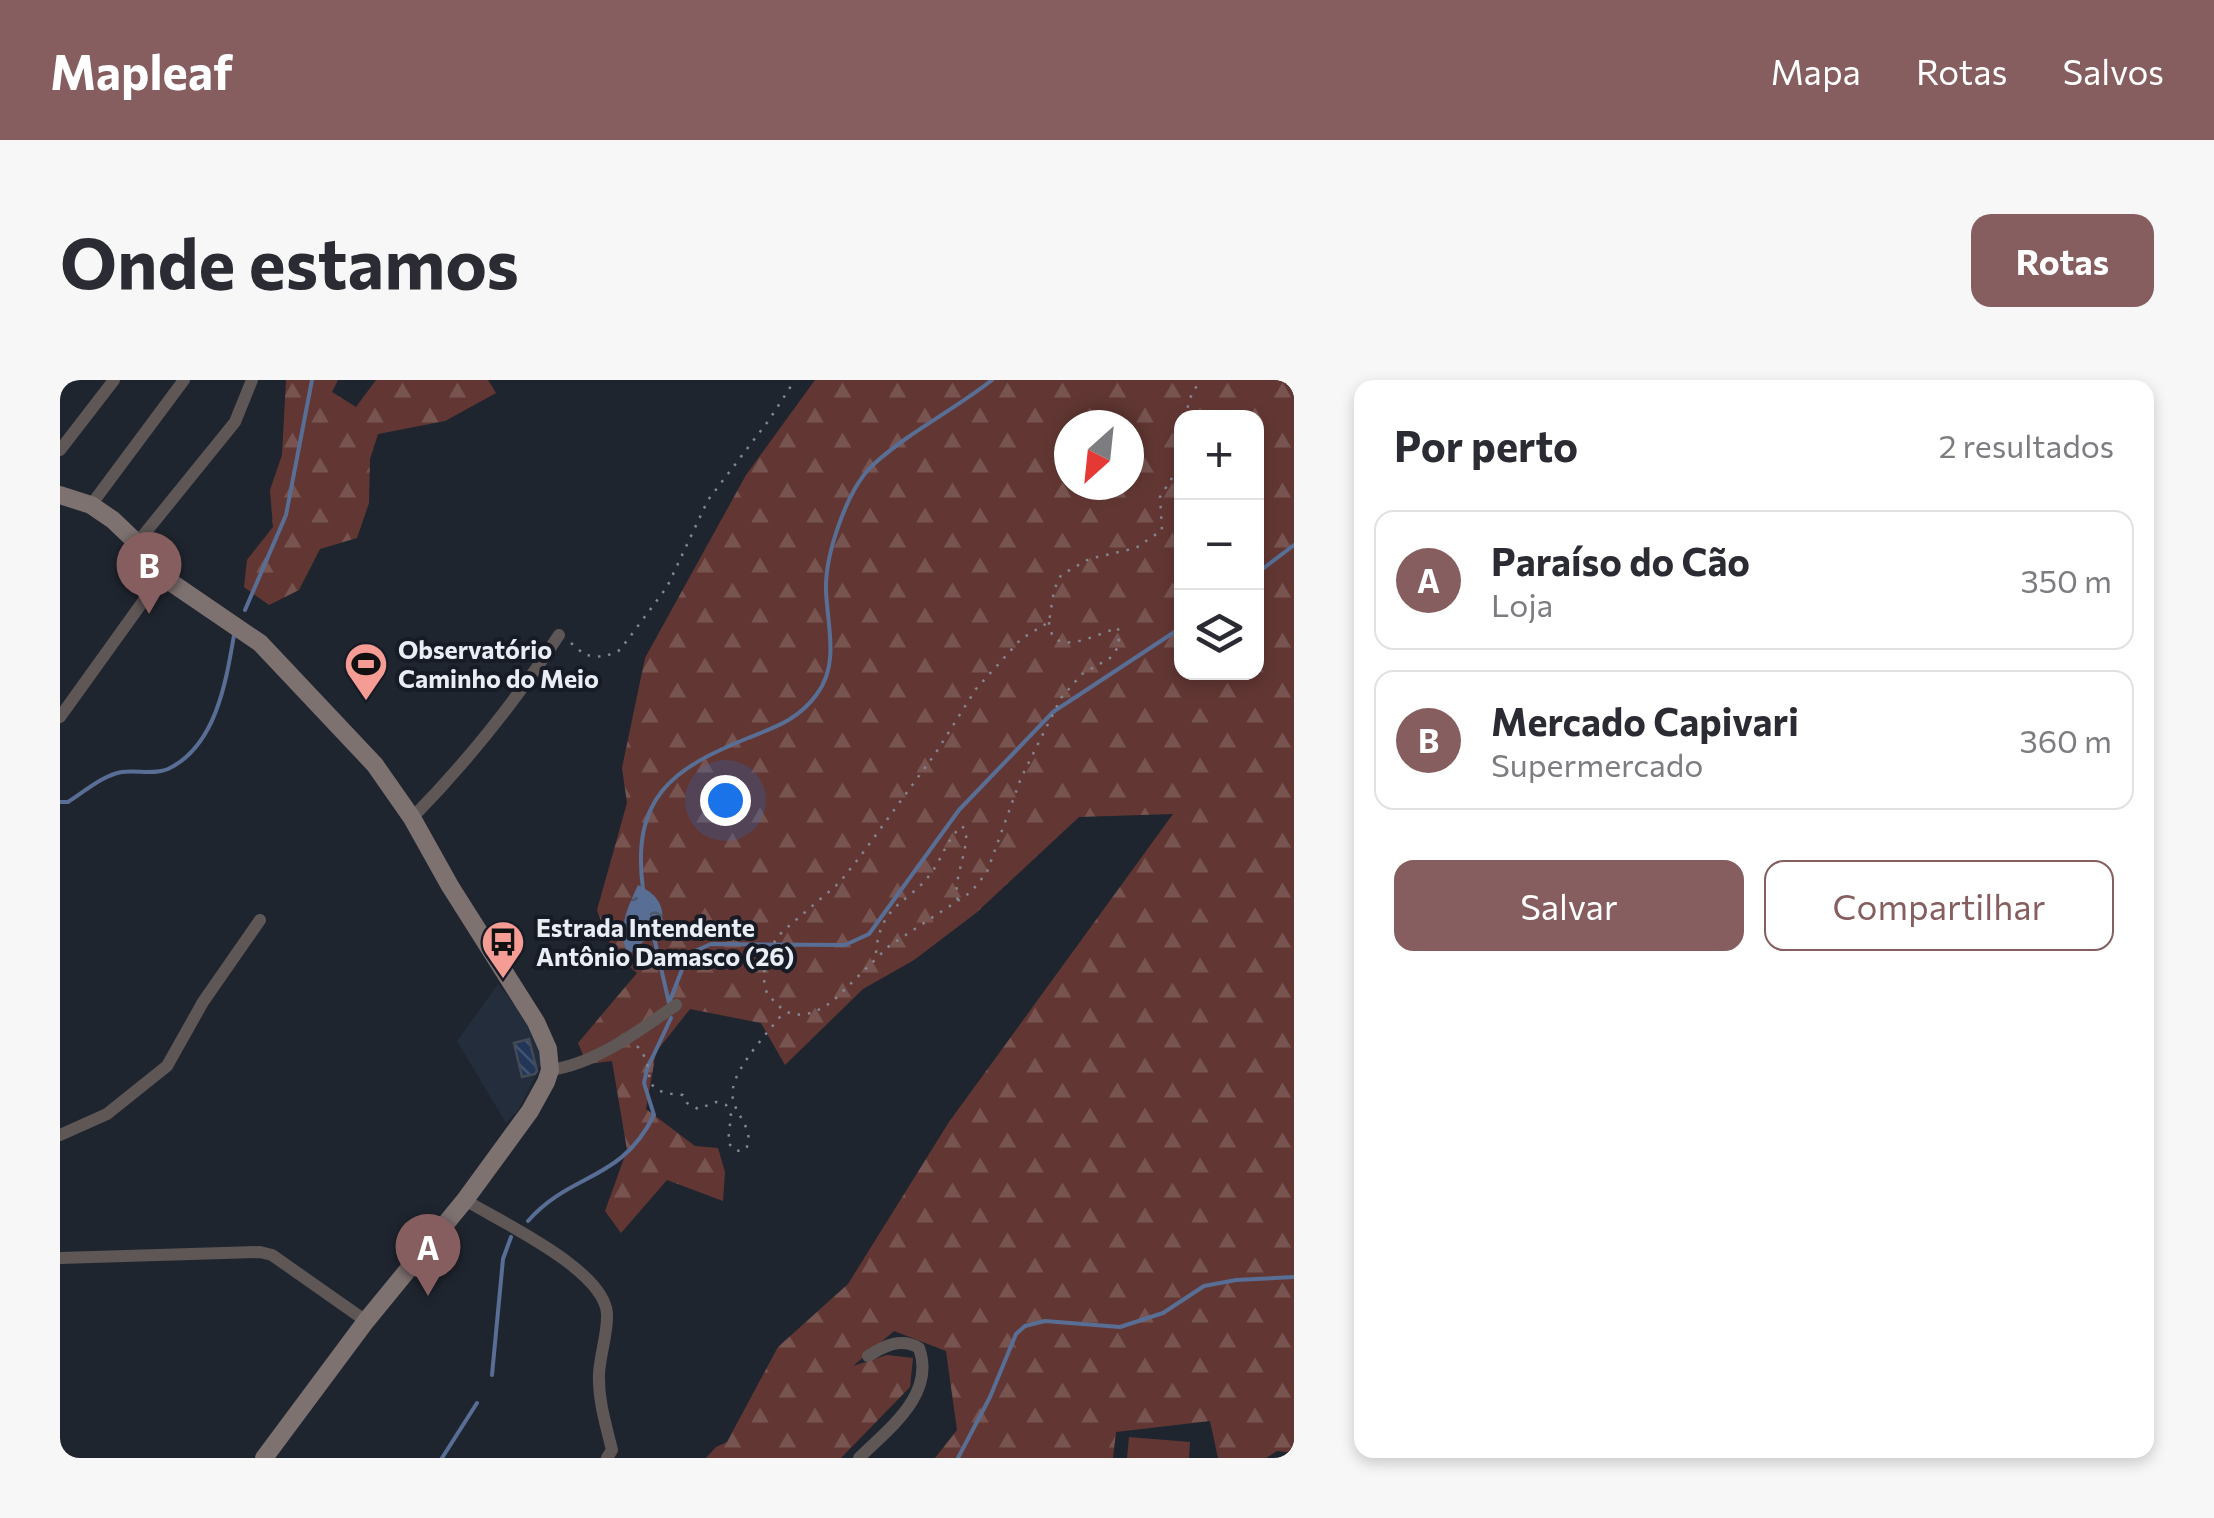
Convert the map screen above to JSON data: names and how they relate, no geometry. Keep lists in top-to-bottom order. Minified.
{"places":{"sports":["Observatório Caminho do Meio"],"bus stop":["Estrada Intendente Antônio Damasco (26)"]},"north":"bottom left","page":{"header":"Mapleaf","nav":["Mapa","Rotas","Salvos"],"buttons":["Rotas",["Salvar","Compartilhar"]],"title":"Onde estamos","heading":["Por perto","2 resultados"],"map_buttons":["+","−"],"list":[{"mark":"A","name":"Paraíso do Cão","note":"Loja","value":"350 m"},{"mark":"B","name":"Mercado Capivari","note":"Supermercado","value":"360 m"}],"pins":["B","A"]}}
